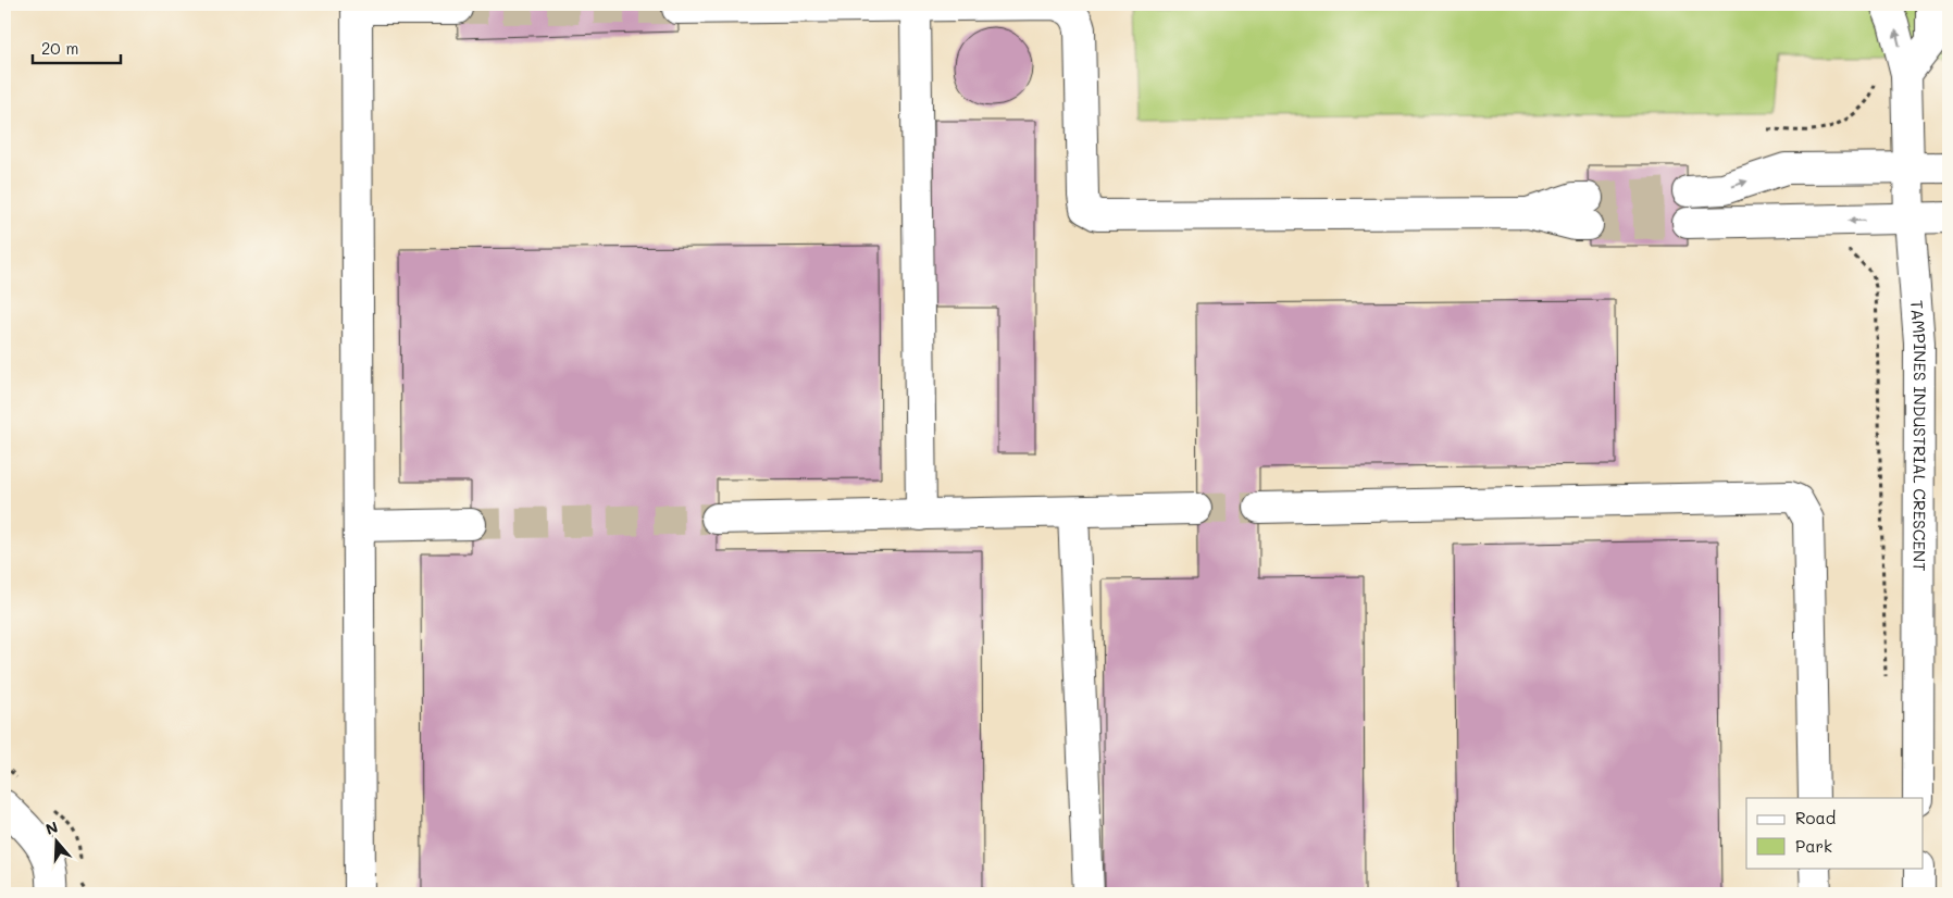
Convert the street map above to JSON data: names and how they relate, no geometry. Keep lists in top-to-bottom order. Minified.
{"streets":{"street":["TAMPINES INDUSTRIAL CRESCENT"]},"legend":["Road","Park"],"scale_bar":"20 m","north":"top"}
